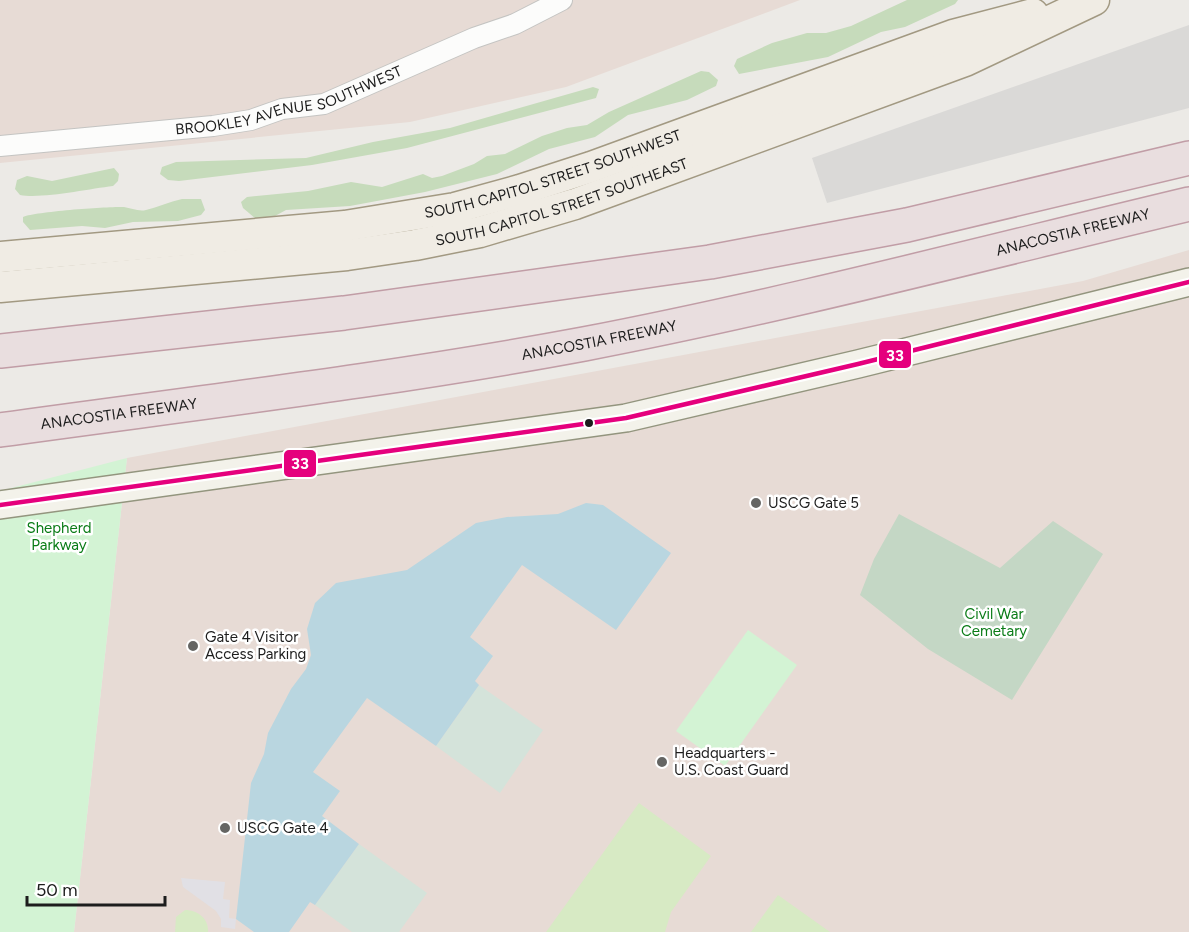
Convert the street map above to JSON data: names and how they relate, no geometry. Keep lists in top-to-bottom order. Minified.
{"streets":{"highway":["ANACOSTIA FREEWAY"],"main road":["SOUTH CAPITOL STREET SOUTHWEST","SOUTH CAPITOL STREET SOUTHEAST"],"street":["BROOKLEY AVENUE SOUTHWEST"]},"parks":["Shepherd Parkway","Civil War Cemetary"],"places":["USCG Gate 5","Gate 4 Visitor Access Parking","Headquarters - U.S. Coast Guard","USCG Gate 4"],"lines":["transit line 33"],"scale_bar":"50 m"}
